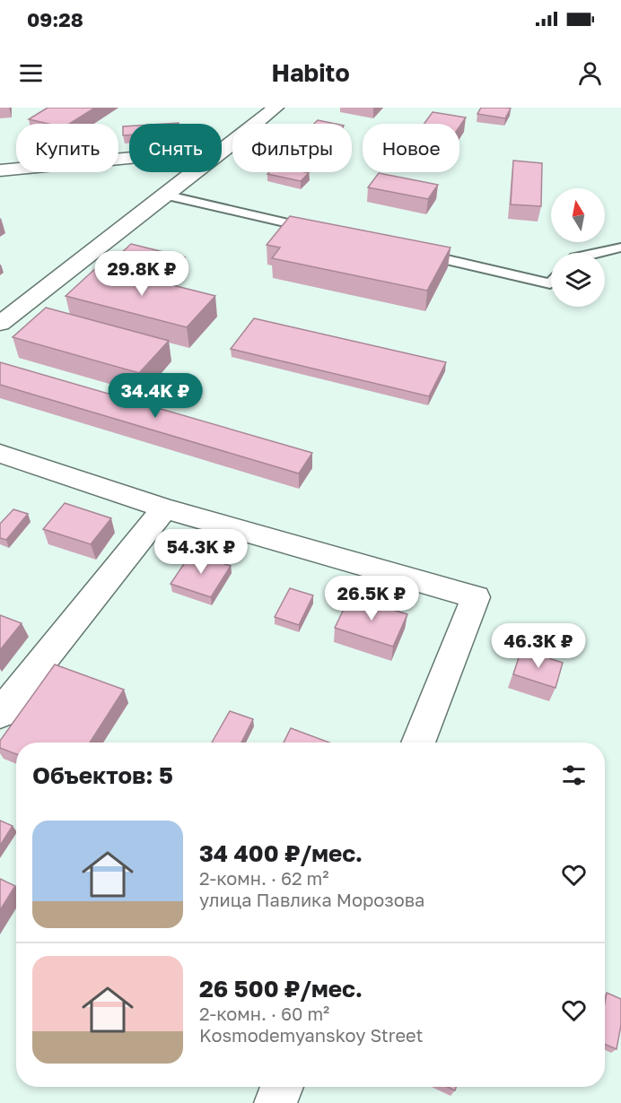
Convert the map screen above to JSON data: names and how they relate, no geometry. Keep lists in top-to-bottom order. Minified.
{"north":"top","page":{"status":"09:28","header":"Habito","chip":["Купить","Снять","Фильтры","Новое"],"price":["29.8K ₽","34.4K ₽","54.3K ₽","26.5K ₽","46.3K ₽"],"heading":"Объектов: 5","list":[{"name":"34 400 ₽/мес.","note":"2-комн. · 62 m² · улица Павлика Морозова"},{"name":"26 500 ₽/мес.","note":"2-комн. · 60 m² · Kosmodemyanskoy Street"}]}}
